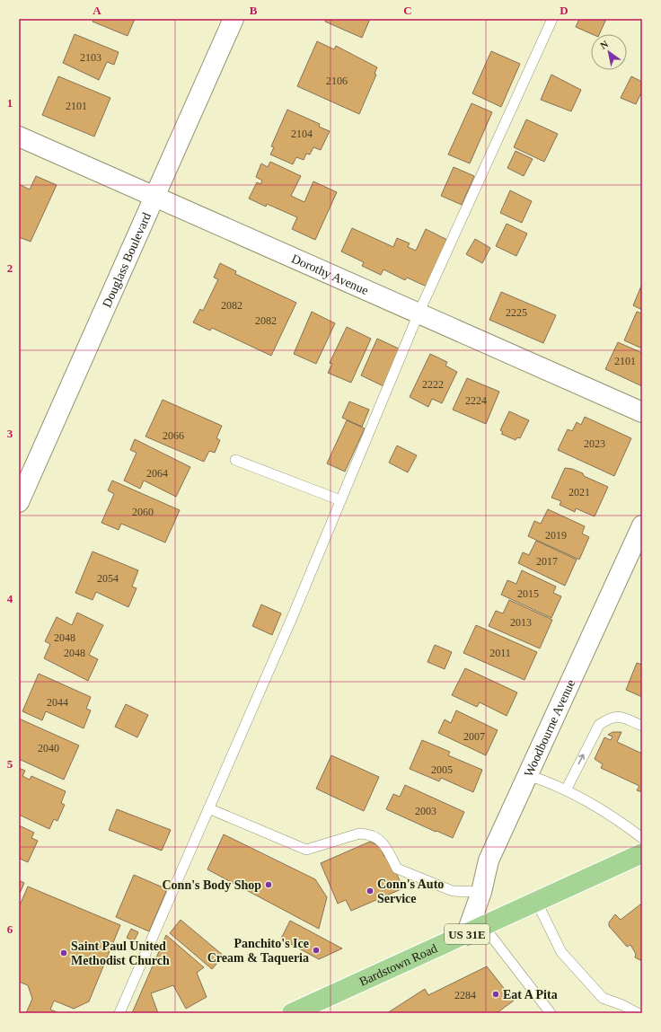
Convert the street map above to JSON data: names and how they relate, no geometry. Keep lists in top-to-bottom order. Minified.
{"streets":{"main road":["US 31E","Bardstown Road"],"street":["Douglass Boulevard","Dorothy Avenue","Woodbourne Avenue"]},"crossings":[["Douglass Boulevard","Dorothy Avenue"],["Woodbourne Avenue","Bardstown Road"]],"places":["Conn's Body Shop","Conn's Auto Service","Panchito's Ice Cream & Taqueria","Saint Paul United Methodist Church","Eat A Pita"],"house_numbers":["2103","2106","2101","2104","2082","2225","2082","2101","2222","2224","2066","2023","2064","2021","2060","2019","2017","2054","2015","2013","2048","2048","2011","2044","2007","2040","2005","2003","2284"],"north":"top left","grid":{"columns":["A","B","C","D"],"rows":["1","2","3","4","5","6"]}}
